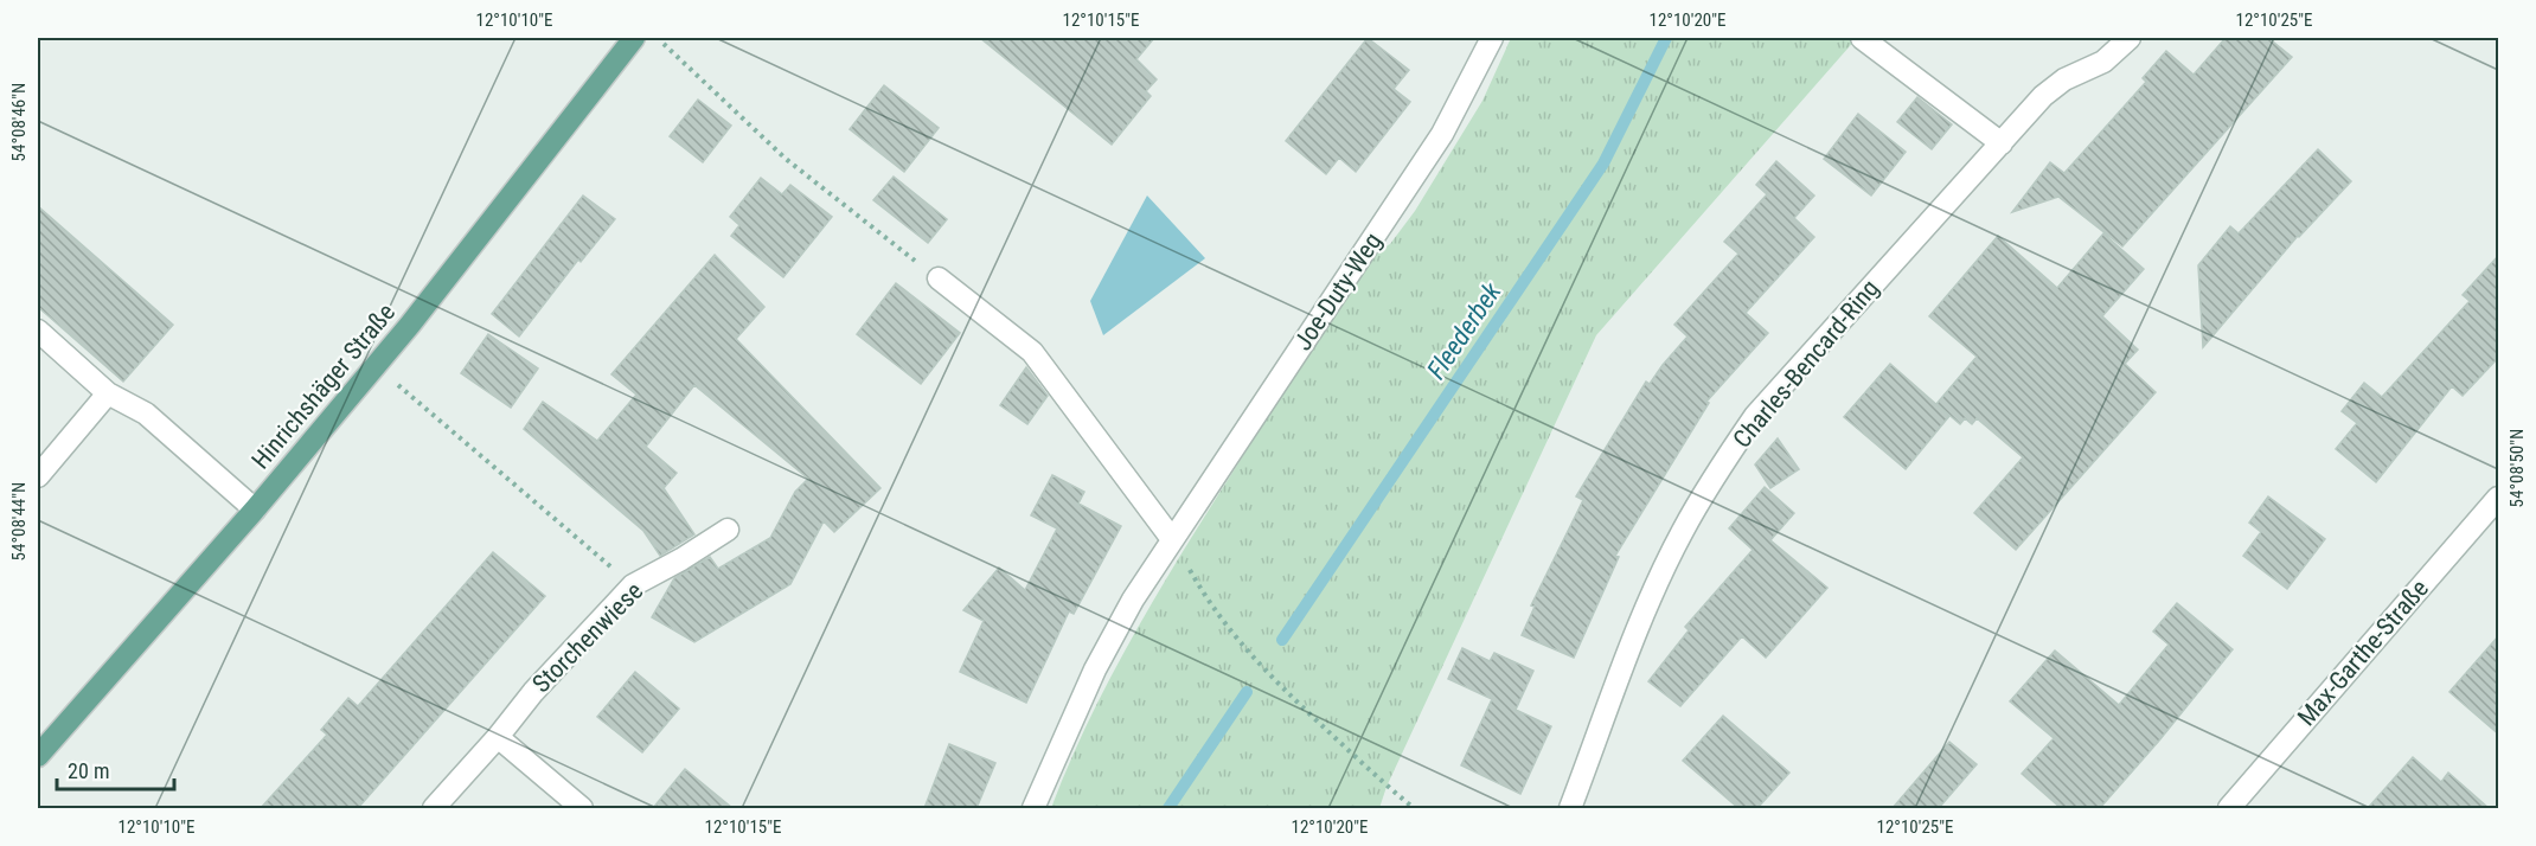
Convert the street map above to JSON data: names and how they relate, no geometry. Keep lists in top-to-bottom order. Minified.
{"streets":{"main road":["Hinrichshäger Straße"],"street":["Joe-Duty-Weg","Charles-Bencard-Ring","Storchenwiese","Max-Garthe-Straße"]},"water":["Fleederbek"],"scale_bar":"20 m","coordinates":["12°10'10\"E","12°10'15\"E","12°10'20\"E","12°10'25\"E","54°08'46\"N","54°08'50\"N","54°08'44\"N"]}
